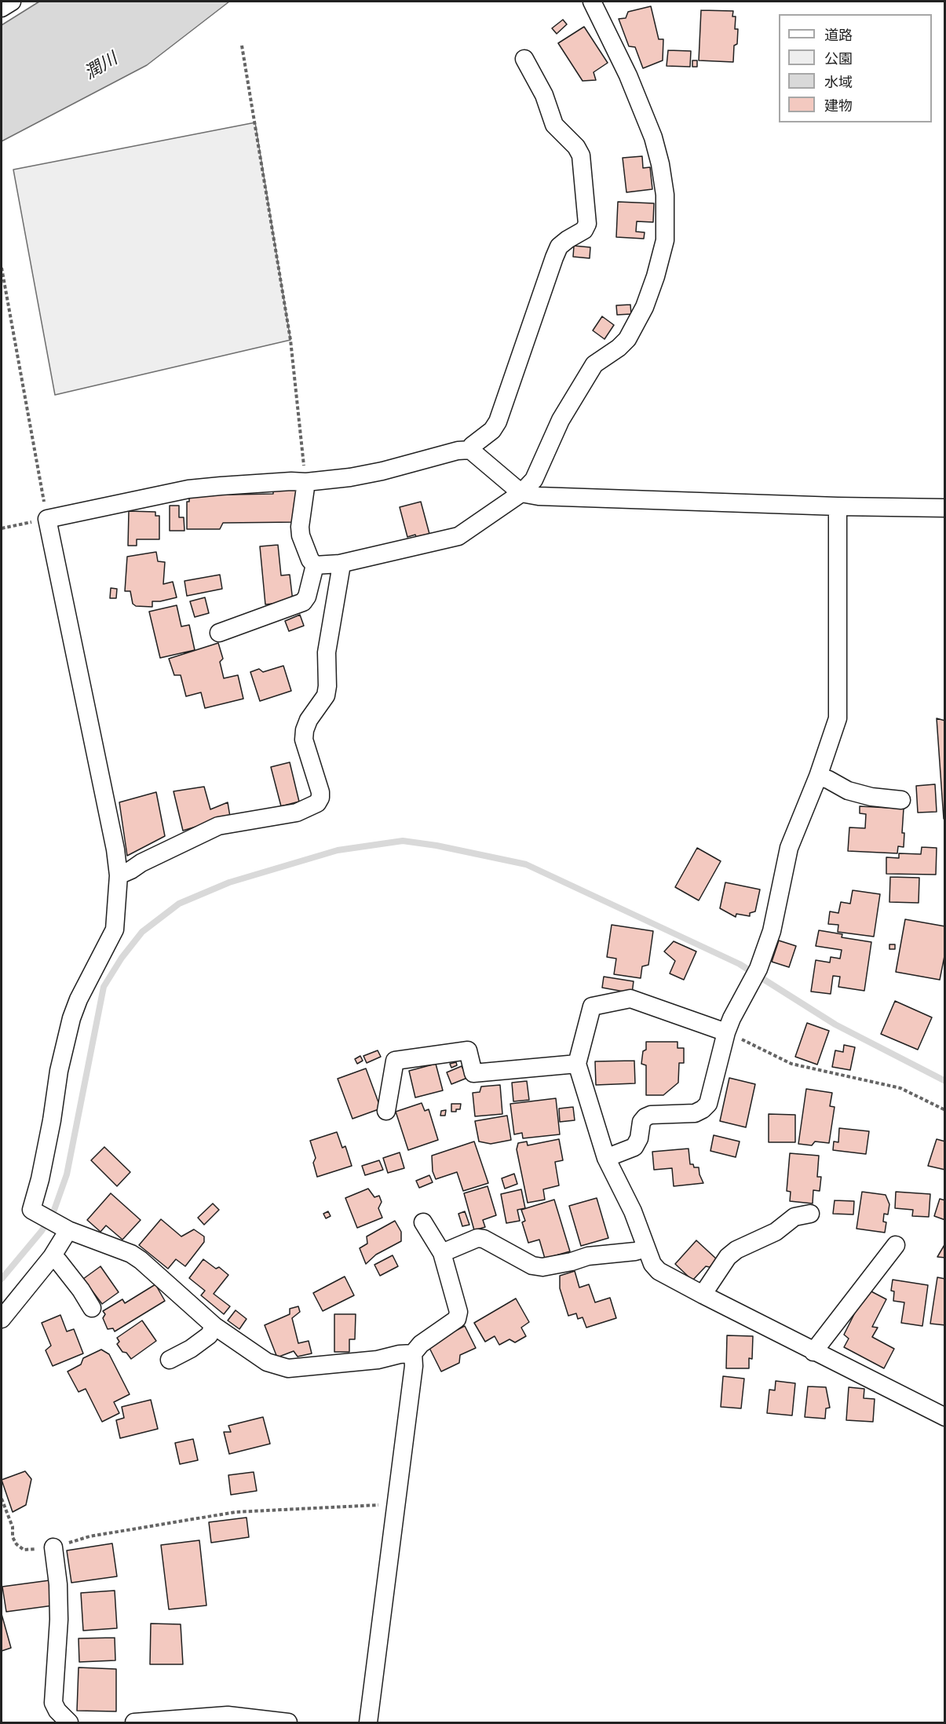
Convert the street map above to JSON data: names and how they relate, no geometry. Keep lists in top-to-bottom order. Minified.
{"water":["潤川"],"legend":["道路","公園","水域","建物"]}
